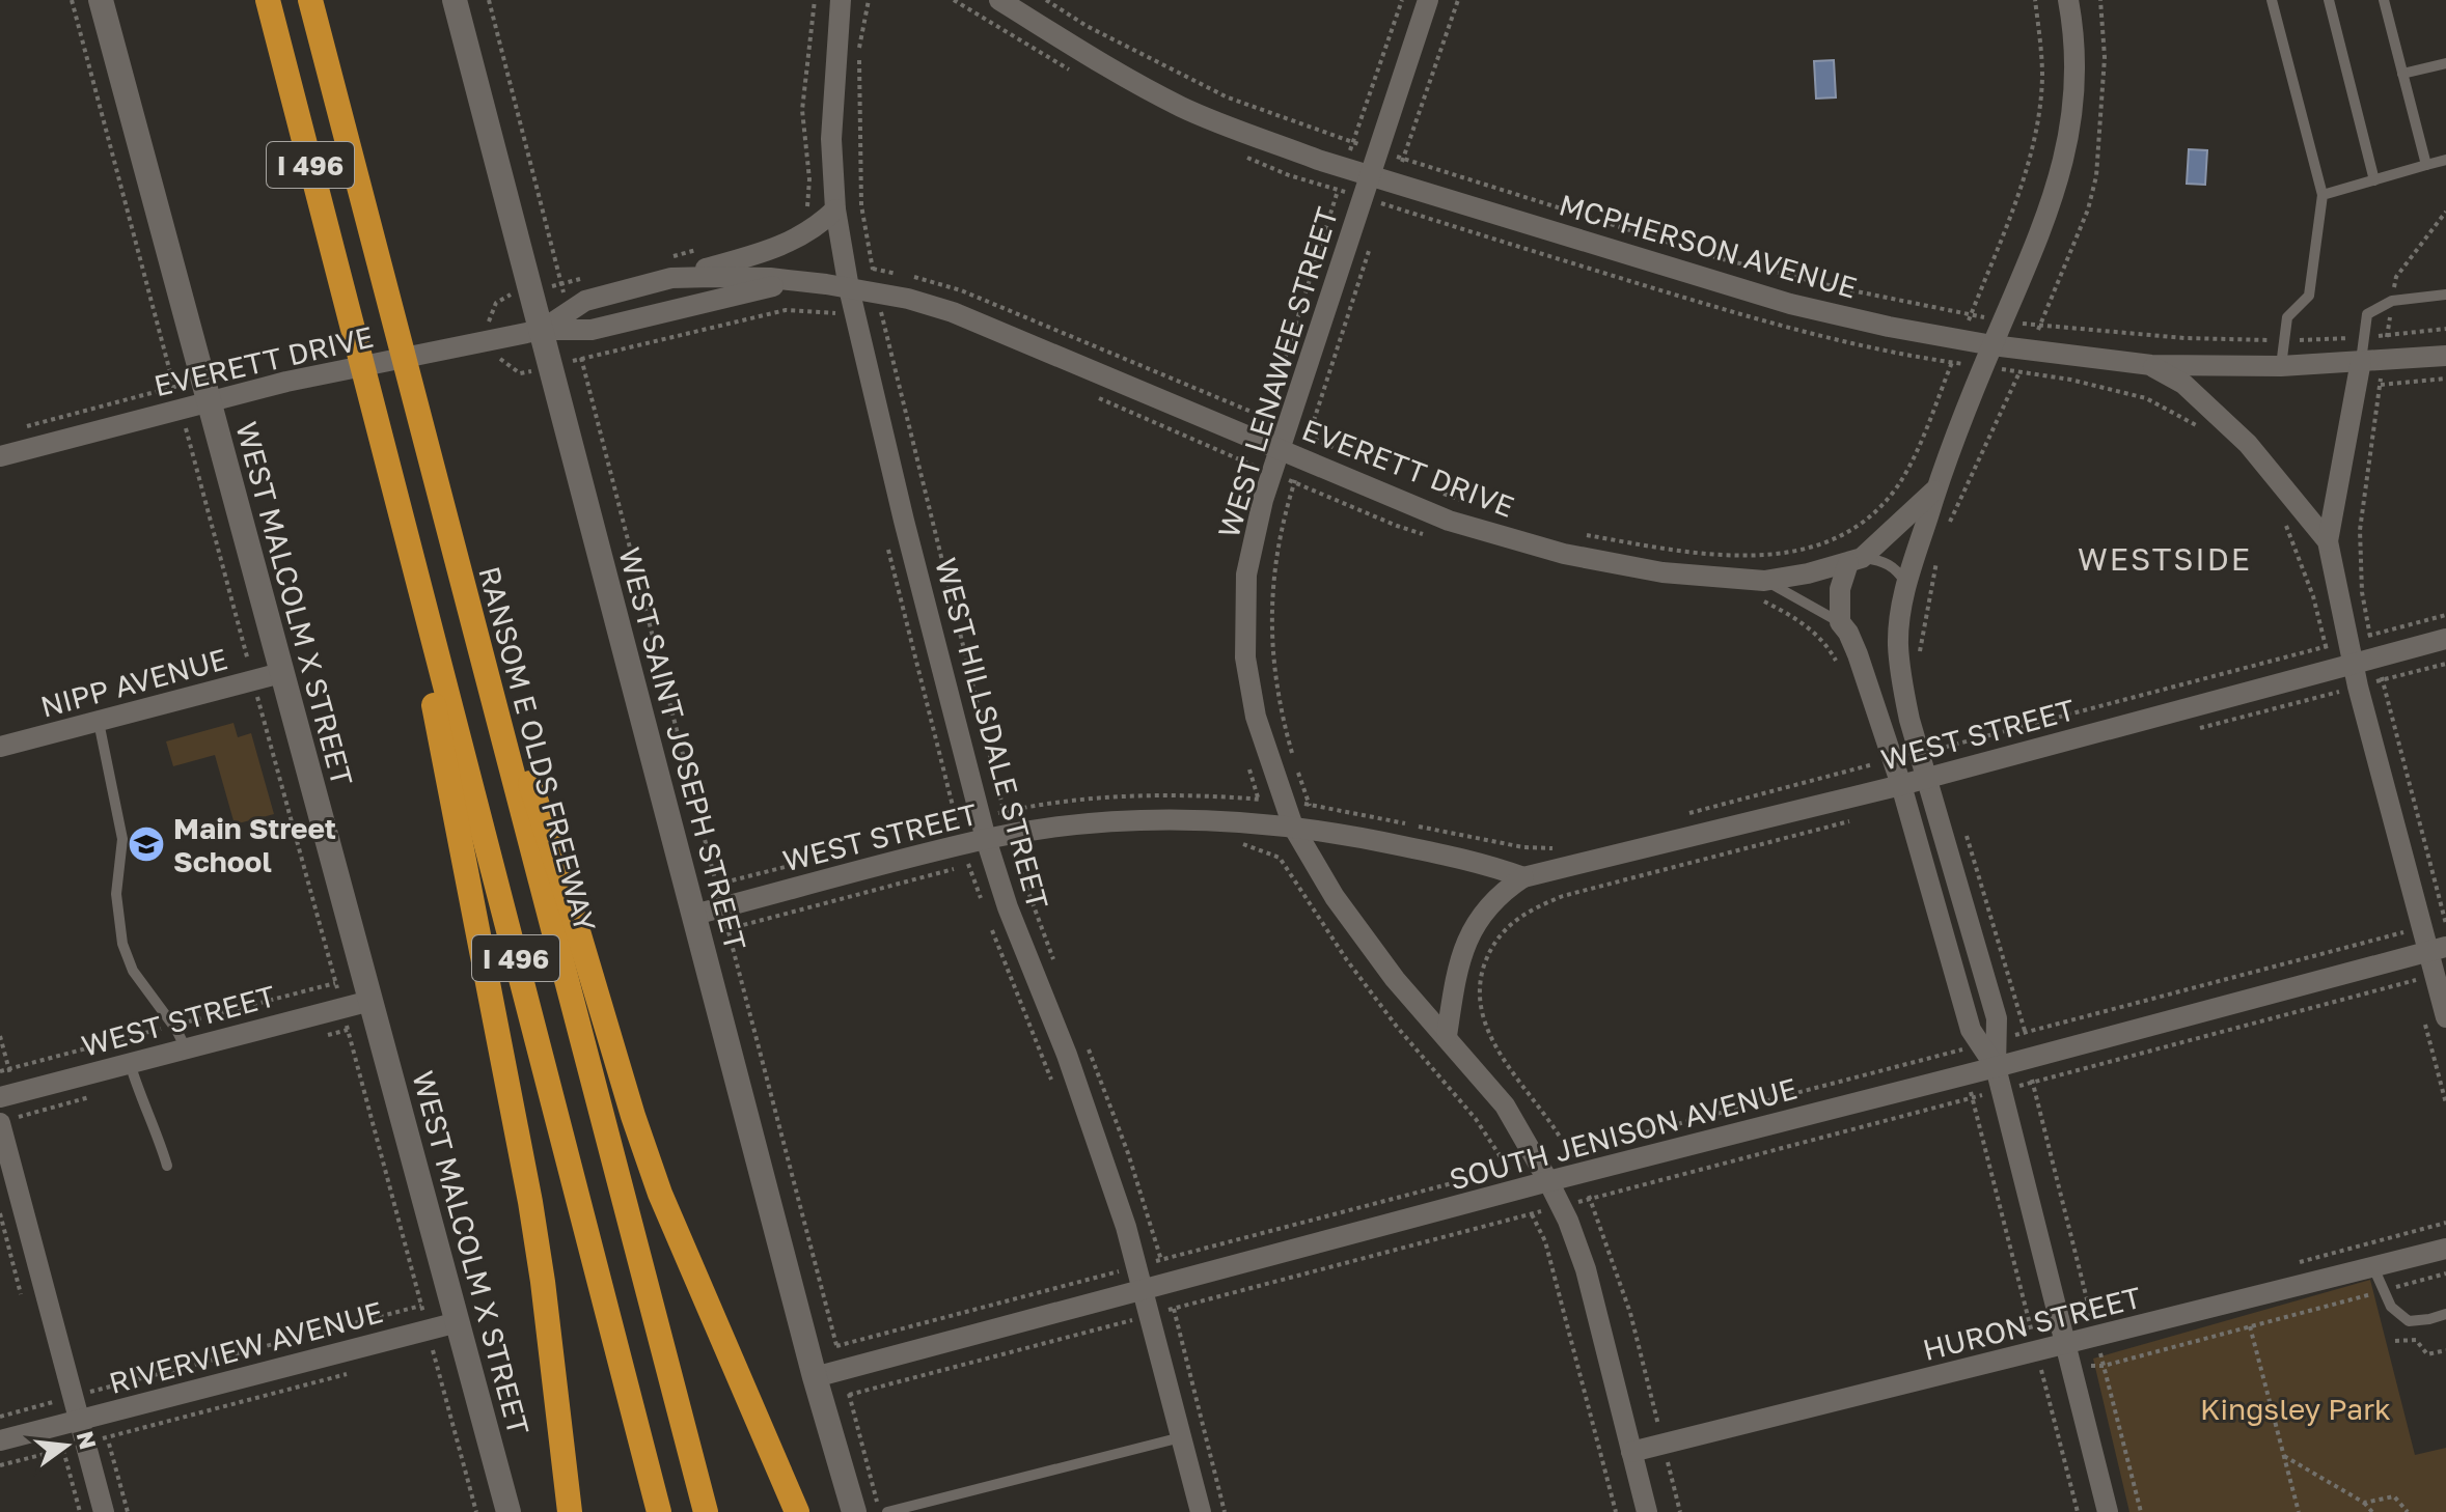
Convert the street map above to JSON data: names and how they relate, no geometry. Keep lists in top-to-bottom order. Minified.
{"streets":{"highway":["I 496","RANSOM E OLDS FREEWAY"],"street":["MCPHERSON AVENUE","EVERETT DRIVE","WEST LENAWEE STREET","WEST MALCOLM X STREET","NIPP AVENUE","WEST HILLSDALE STREET","WEST STREET","WEST SAINT JOSEPH STREET","SOUTH JENISON AVENUE","HURON STREET","RIVERVIEW AVENUE"]},"crossings":[["MCPHERSON AVENUE","WEST LENAWEE STREET"],["EVERETT DRIVE","WEST LENAWEE STREET"],["EVERETT DRIVE","WEST MALCOLM X STREET"],["EVERETT DRIVE","WEST HILLSDALE STREET"],["EVERETT DRIVE","WEST SAINT JOSEPH STREET"],["WEST LENAWEE STREET","WEST STREET"],["WEST LENAWEE STREET","SOUTH JENISON AVENUE"],["WEST LENAWEE STREET","HURON STREET"],["WEST MALCOLM X STREET","NIPP AVENUE"],["WEST MALCOLM X STREET","WEST STREET"],["WEST MALCOLM X STREET","RIVERVIEW AVENUE"],["WEST HILLSDALE STREET","WEST STREET"],["WEST HILLSDALE STREET","SOUTH JENISON AVENUE"],["WEST STREET","WEST SAINT JOSEPH STREET"],["WEST SAINT JOSEPH STREET","SOUTH JENISON AVENUE"]],"districts":["WESTSIDE"],"parks":["Kingsley Park"],"places":{"school or university":["Main Street School"]},"north":"right"}
